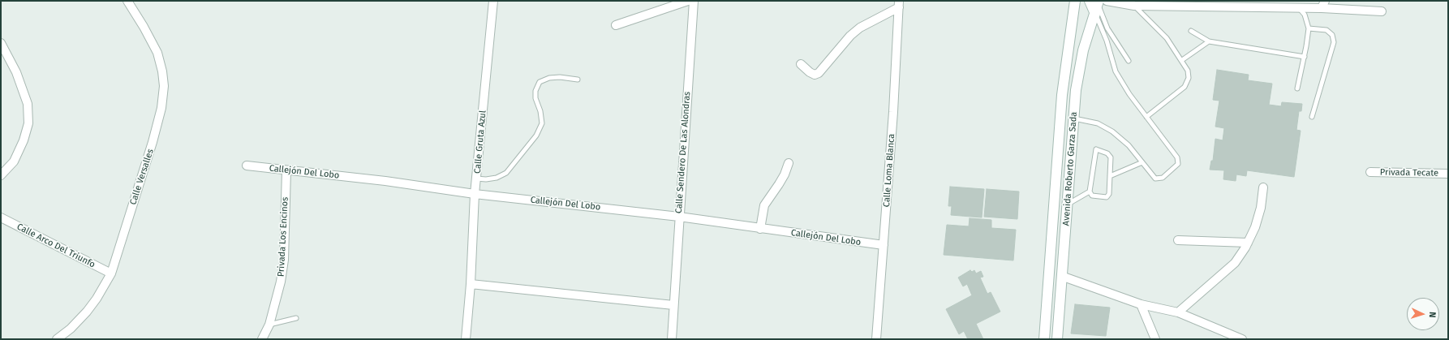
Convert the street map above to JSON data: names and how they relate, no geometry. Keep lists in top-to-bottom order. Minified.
{"streets":{"street":["Calle Gruta Azul","Calle Sendero De Las Alondras","Avenida Roberto Garza Sada","Calle Loma Blanca","Callejón Del Lobo","Privada Tecate","Calle Versalles","Privada Los Encinos","Calle Arco Del Triunfo"]},"crossings":[["Calle Gruta Azul","Callejón Del Lobo"],["Calle Sendero De Las Alondras","Callejón Del Lobo"],["Calle Loma Blanca","Callejón Del Lobo"],["Callejón Del Lobo","Privada Los Encinos"],["Calle Versalles","Calle Arco Del Triunfo"]],"north":"right"}
